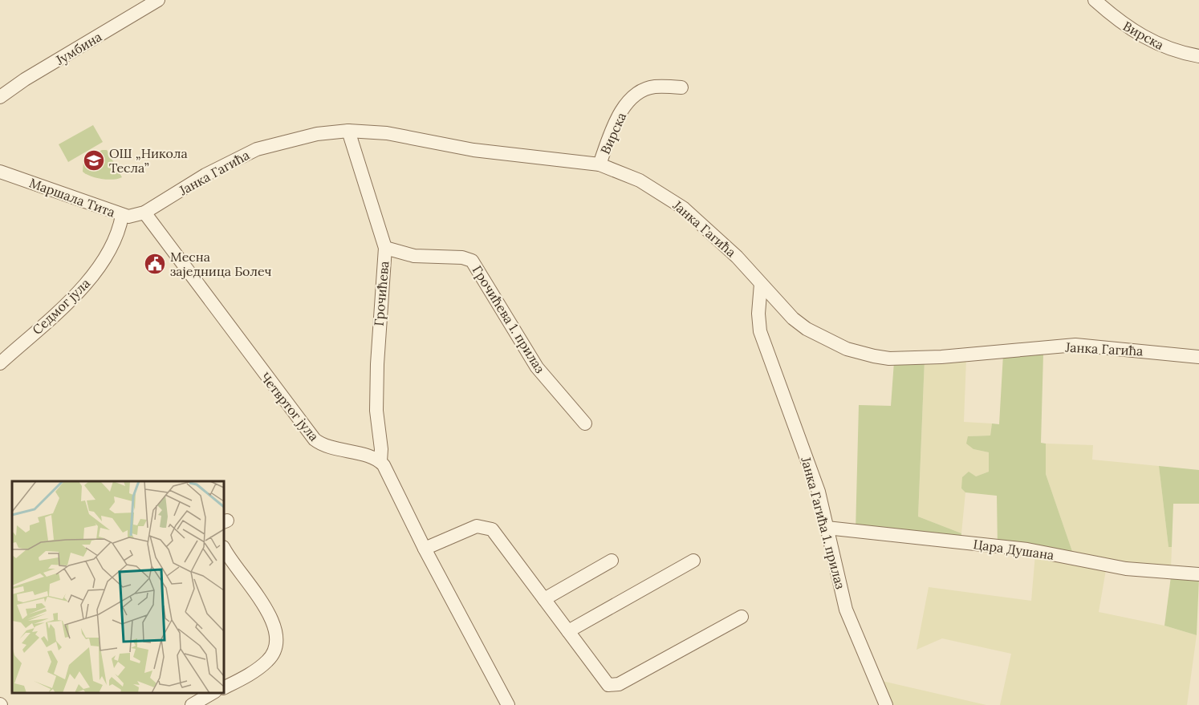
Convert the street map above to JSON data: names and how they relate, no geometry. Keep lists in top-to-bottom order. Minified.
{"streets":{"street":["Вирска","Јумбина","Јанка Гагића","Маршала Тита","Грочићева","Седмог јула","Грочићева 1. прилаз","Четвртог јула","Јанка Гагића 1. прилаз","Цара Душана"]},"crossings":[["Вирска","Јанка Гагића"],["Јанка Гагића","Маршала Тита"],["Јанка Гагића","Грочићева"],["Јанка Гагића","Четвртог јула"],["Јанка Гагића","Јанка Гагића 1. прилаз"],["Маршала Тита","Седмог јула"],["Маршала Тита","Четвртог јула"],["Грочићева","Грочићева 1. прилаз"],["Грочићева","Четвртог јула"],["Јанка Гагића 1. прилаз","Цара Душана"]],"places":{"school or university":["ОШ „Никола Тесла”"],"public building":["Месна заједница Болеч"]}}
